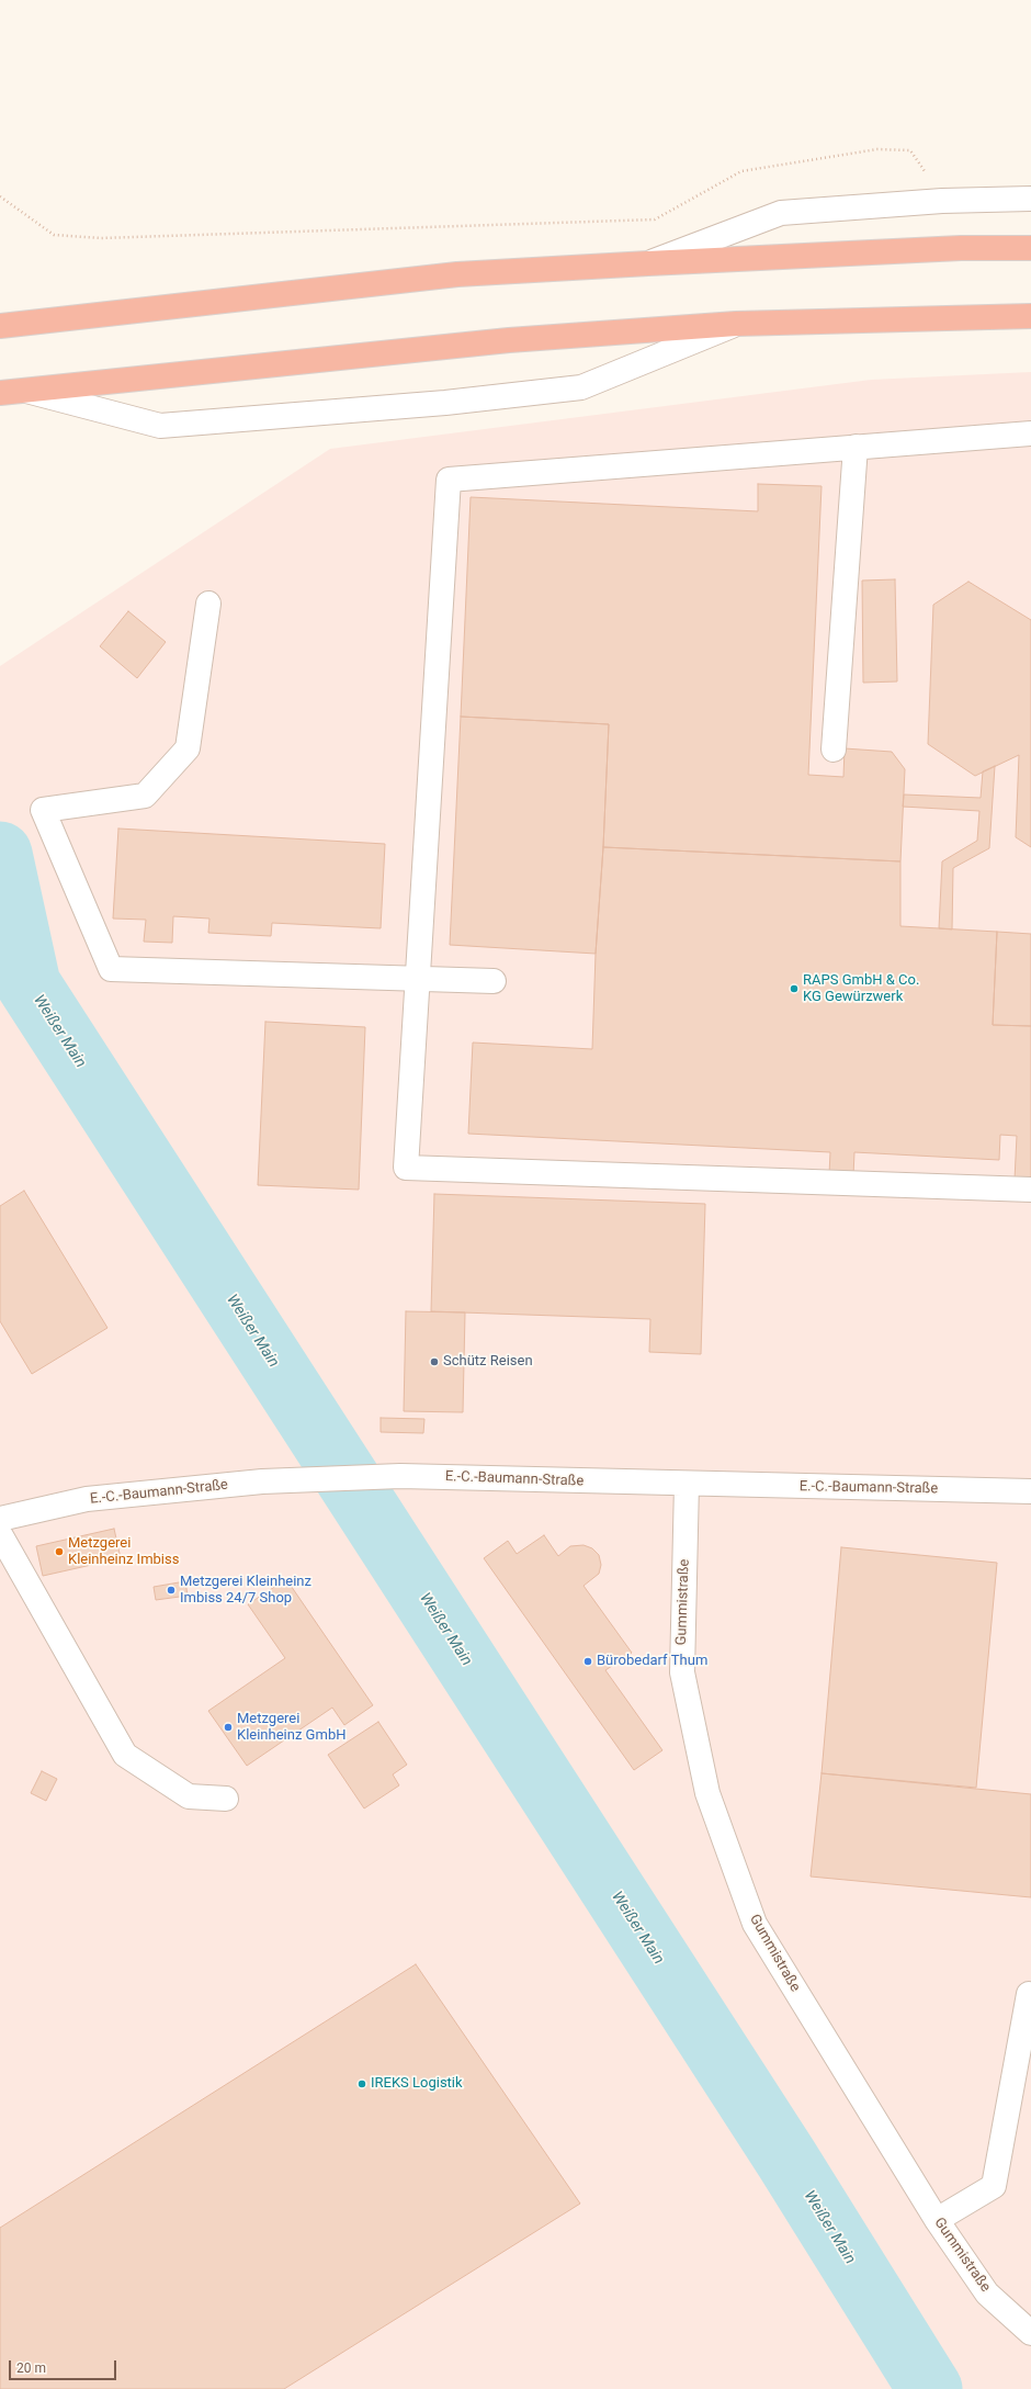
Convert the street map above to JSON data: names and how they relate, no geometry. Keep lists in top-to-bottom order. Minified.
{"streets":{"street":["E.-C.-Baumann-Straße","Gummistraße"]},"crossings":[["E.-C.-Baumann-Straße","Gummistraße"]],"water":["Weißer Main"],"places":["RAPS GmbH & Co. KG Gewürzwerk","Schütz Reisen","Metzgerei Kleinheinz Imbiss","Metzgerei Kleinheinz Imbiss 24/7 Shop","Bürobedarf Thum","Metzgerei Kleinheinz GmbH","IREKS Logistik"],"scale_bar":"20 m"}
